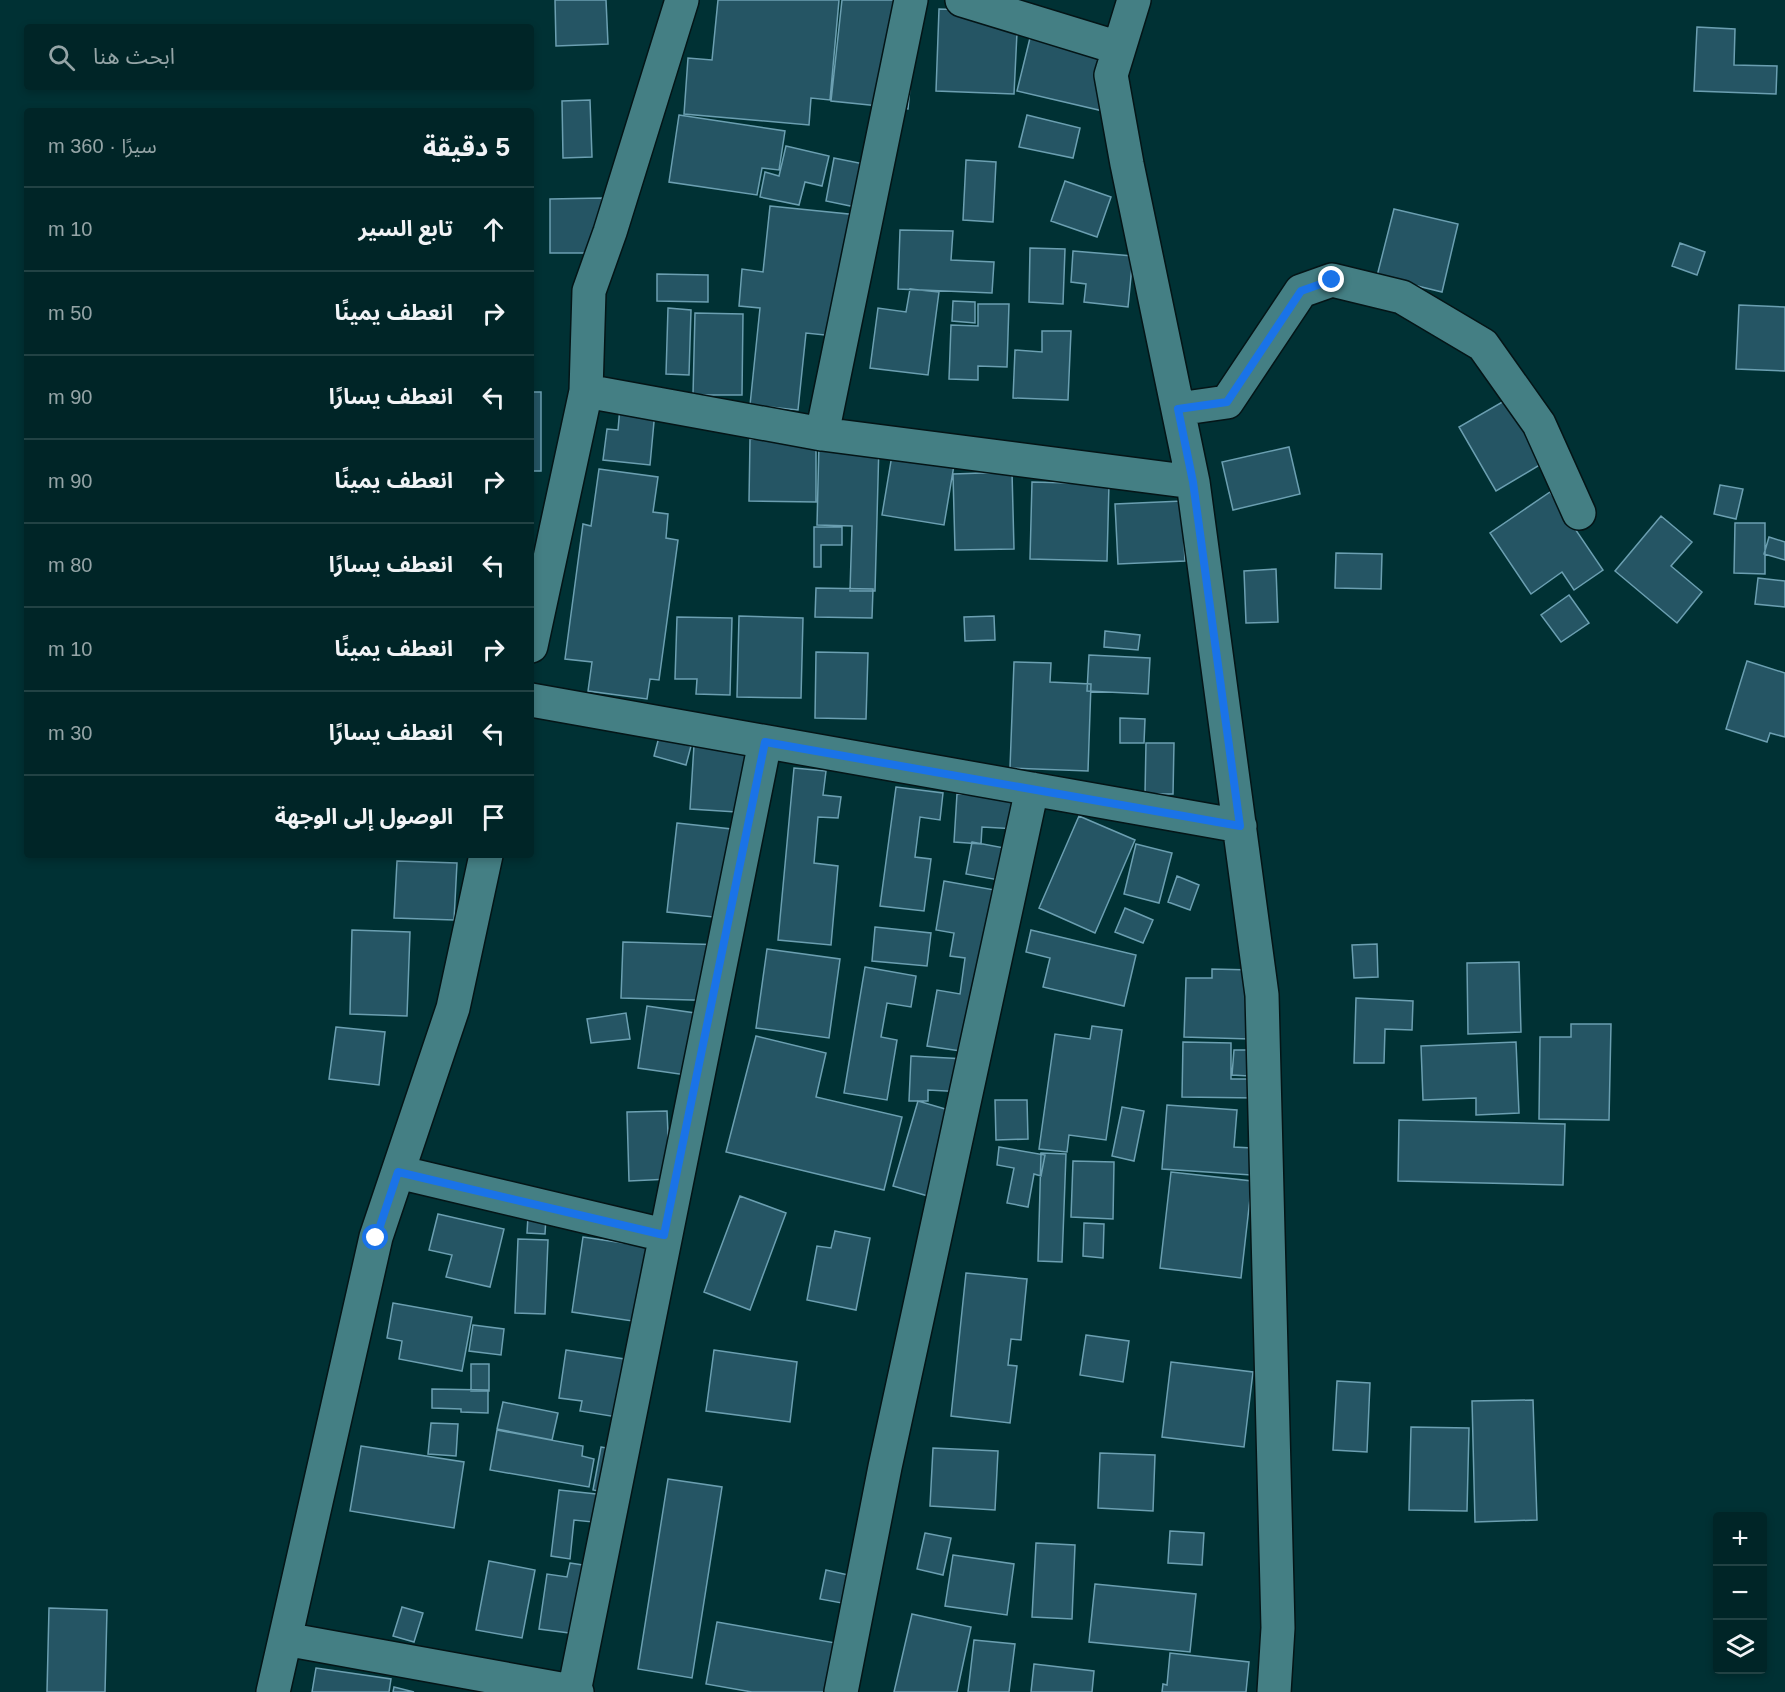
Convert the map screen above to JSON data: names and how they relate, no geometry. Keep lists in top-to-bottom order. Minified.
{"page":{"search":"ابحث هنا","heading":["5 دقيقة","سيرًا · 360 m"],"list":[["تابع السير","10 m"],["انعطف يمينًا","50 m"],["انعطف يسارًا","90 m"],["انعطف يمينًا","90 m"],["انعطف يسارًا","80 m"],["انعطف يمينًا","10 m"],["انعطف يسارًا","30 m"],"الوصول إلى الوجهة"],"map_buttons":["+","−"]}}
